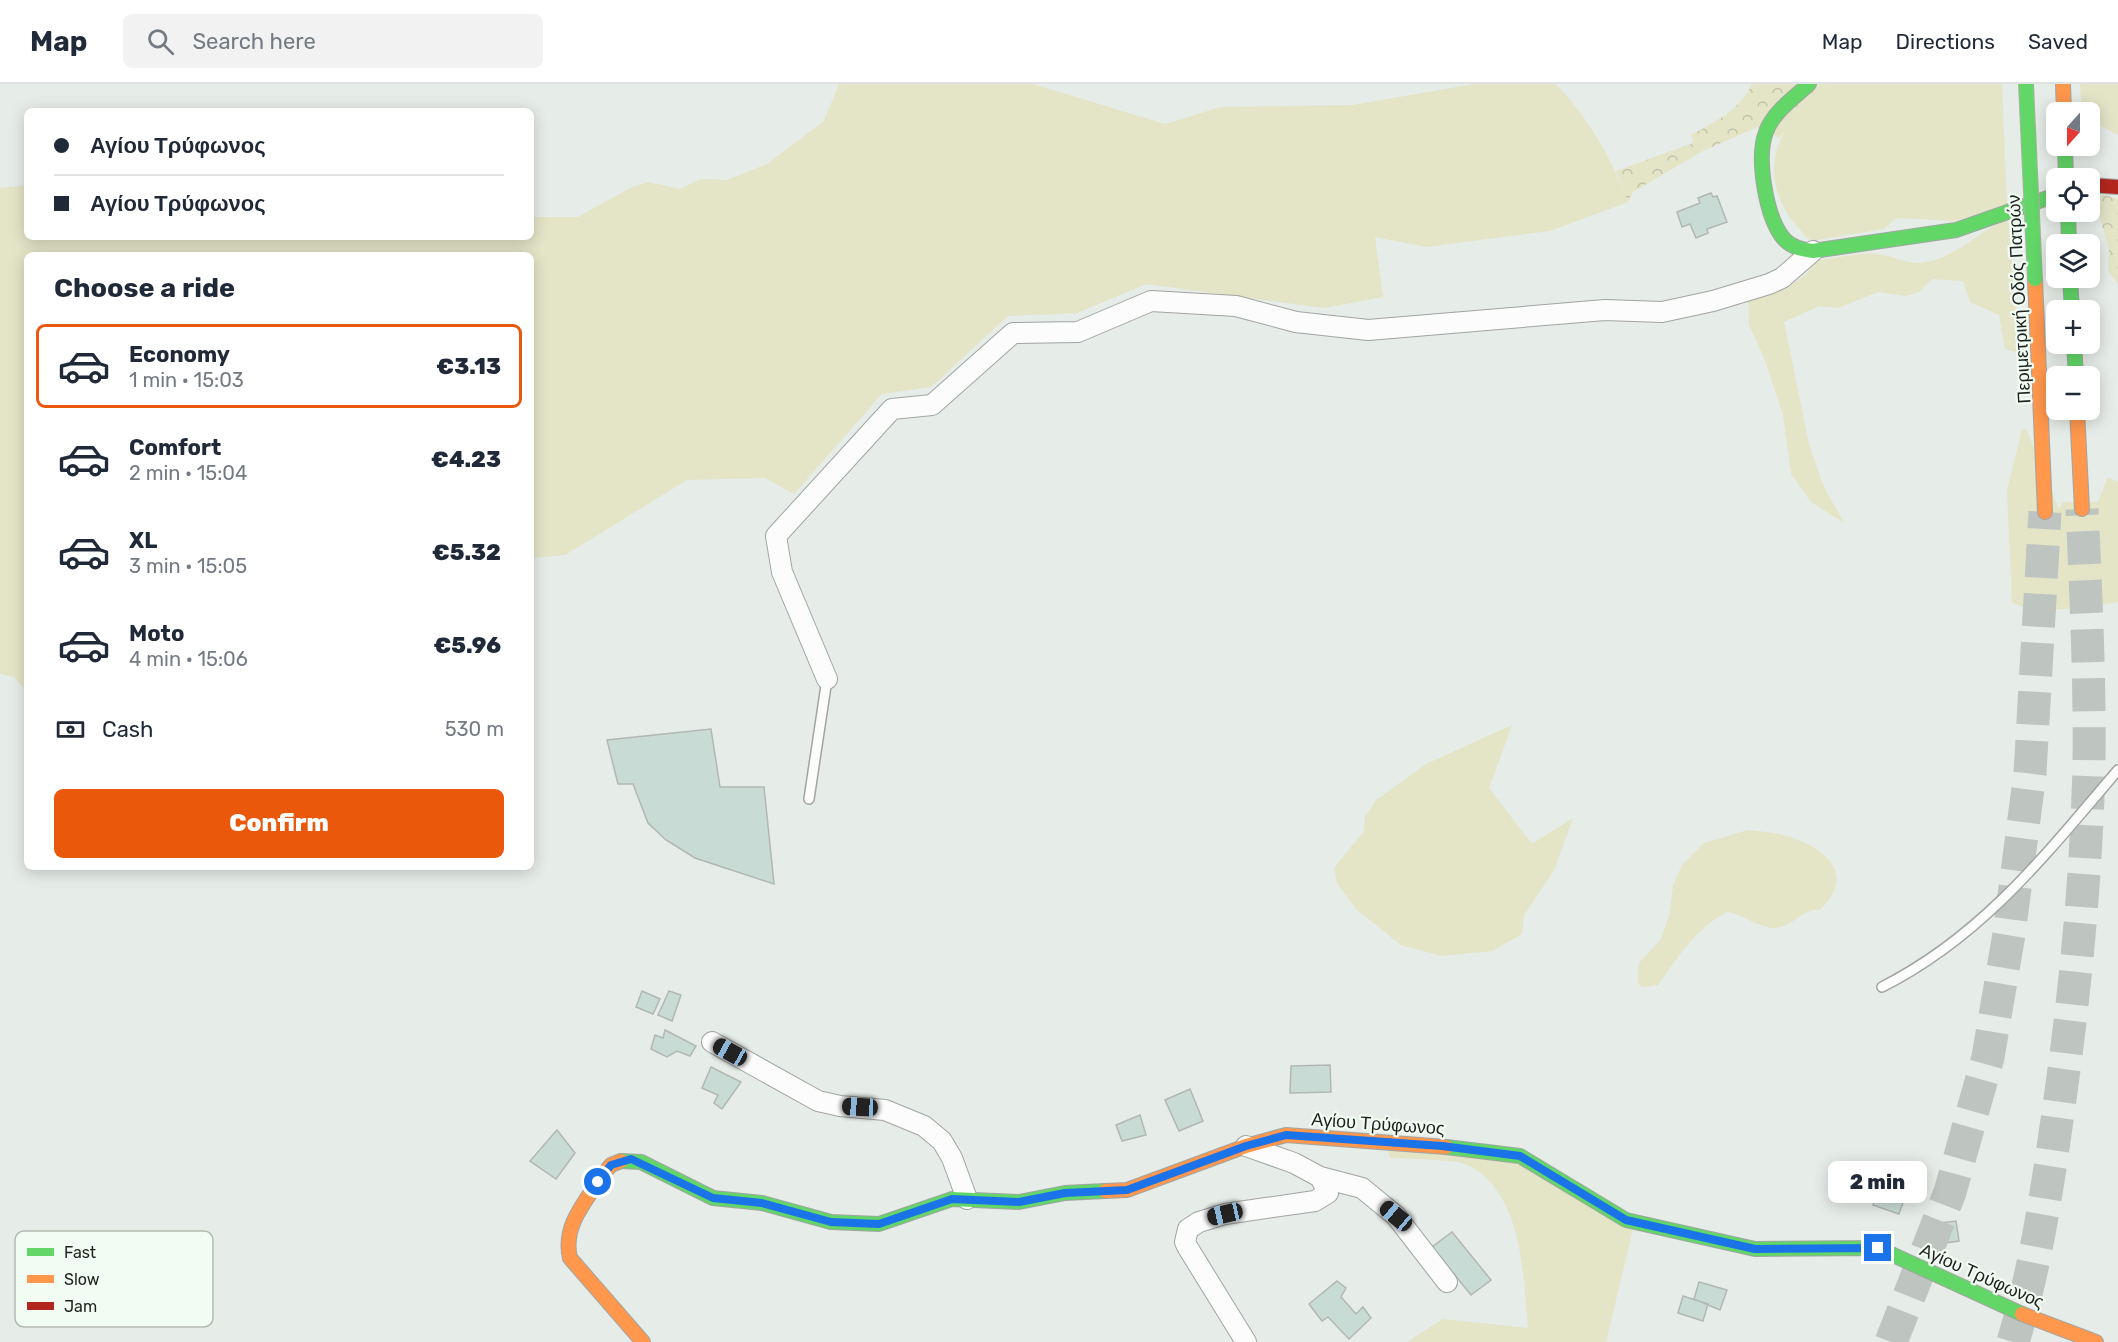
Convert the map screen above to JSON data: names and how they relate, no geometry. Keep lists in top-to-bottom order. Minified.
{"streets":{"main road":["Περιμετρική Οδός Πατρών","Αγίου Τρύφωνος"]},"legend":["Fast","Slow","Jam"],"north":"bottom","page":{"header":"Map","search":"Search here","nav":["Map","Directions","Saved"],"map_buttons":["+","−"],"banner":["Αγίου Τρύφωνος","Αγίου Τρύφωνος"],"heading":"Choose a ride","list":[{"name":"Economy","note":"1 min · 15:03","value":"€3.13"},{"name":"Comfort","note":"2 min · 15:04","value":"€4.23"},{"name":"XL","note":"3 min · 15:05","value":"€5.32"},{"name":"Moto","note":"4 min · 15:06","value":"€5.96"}],"pay":["Cash","530 m"],"buttons":"Confirm","bubble":"2 min"}}
